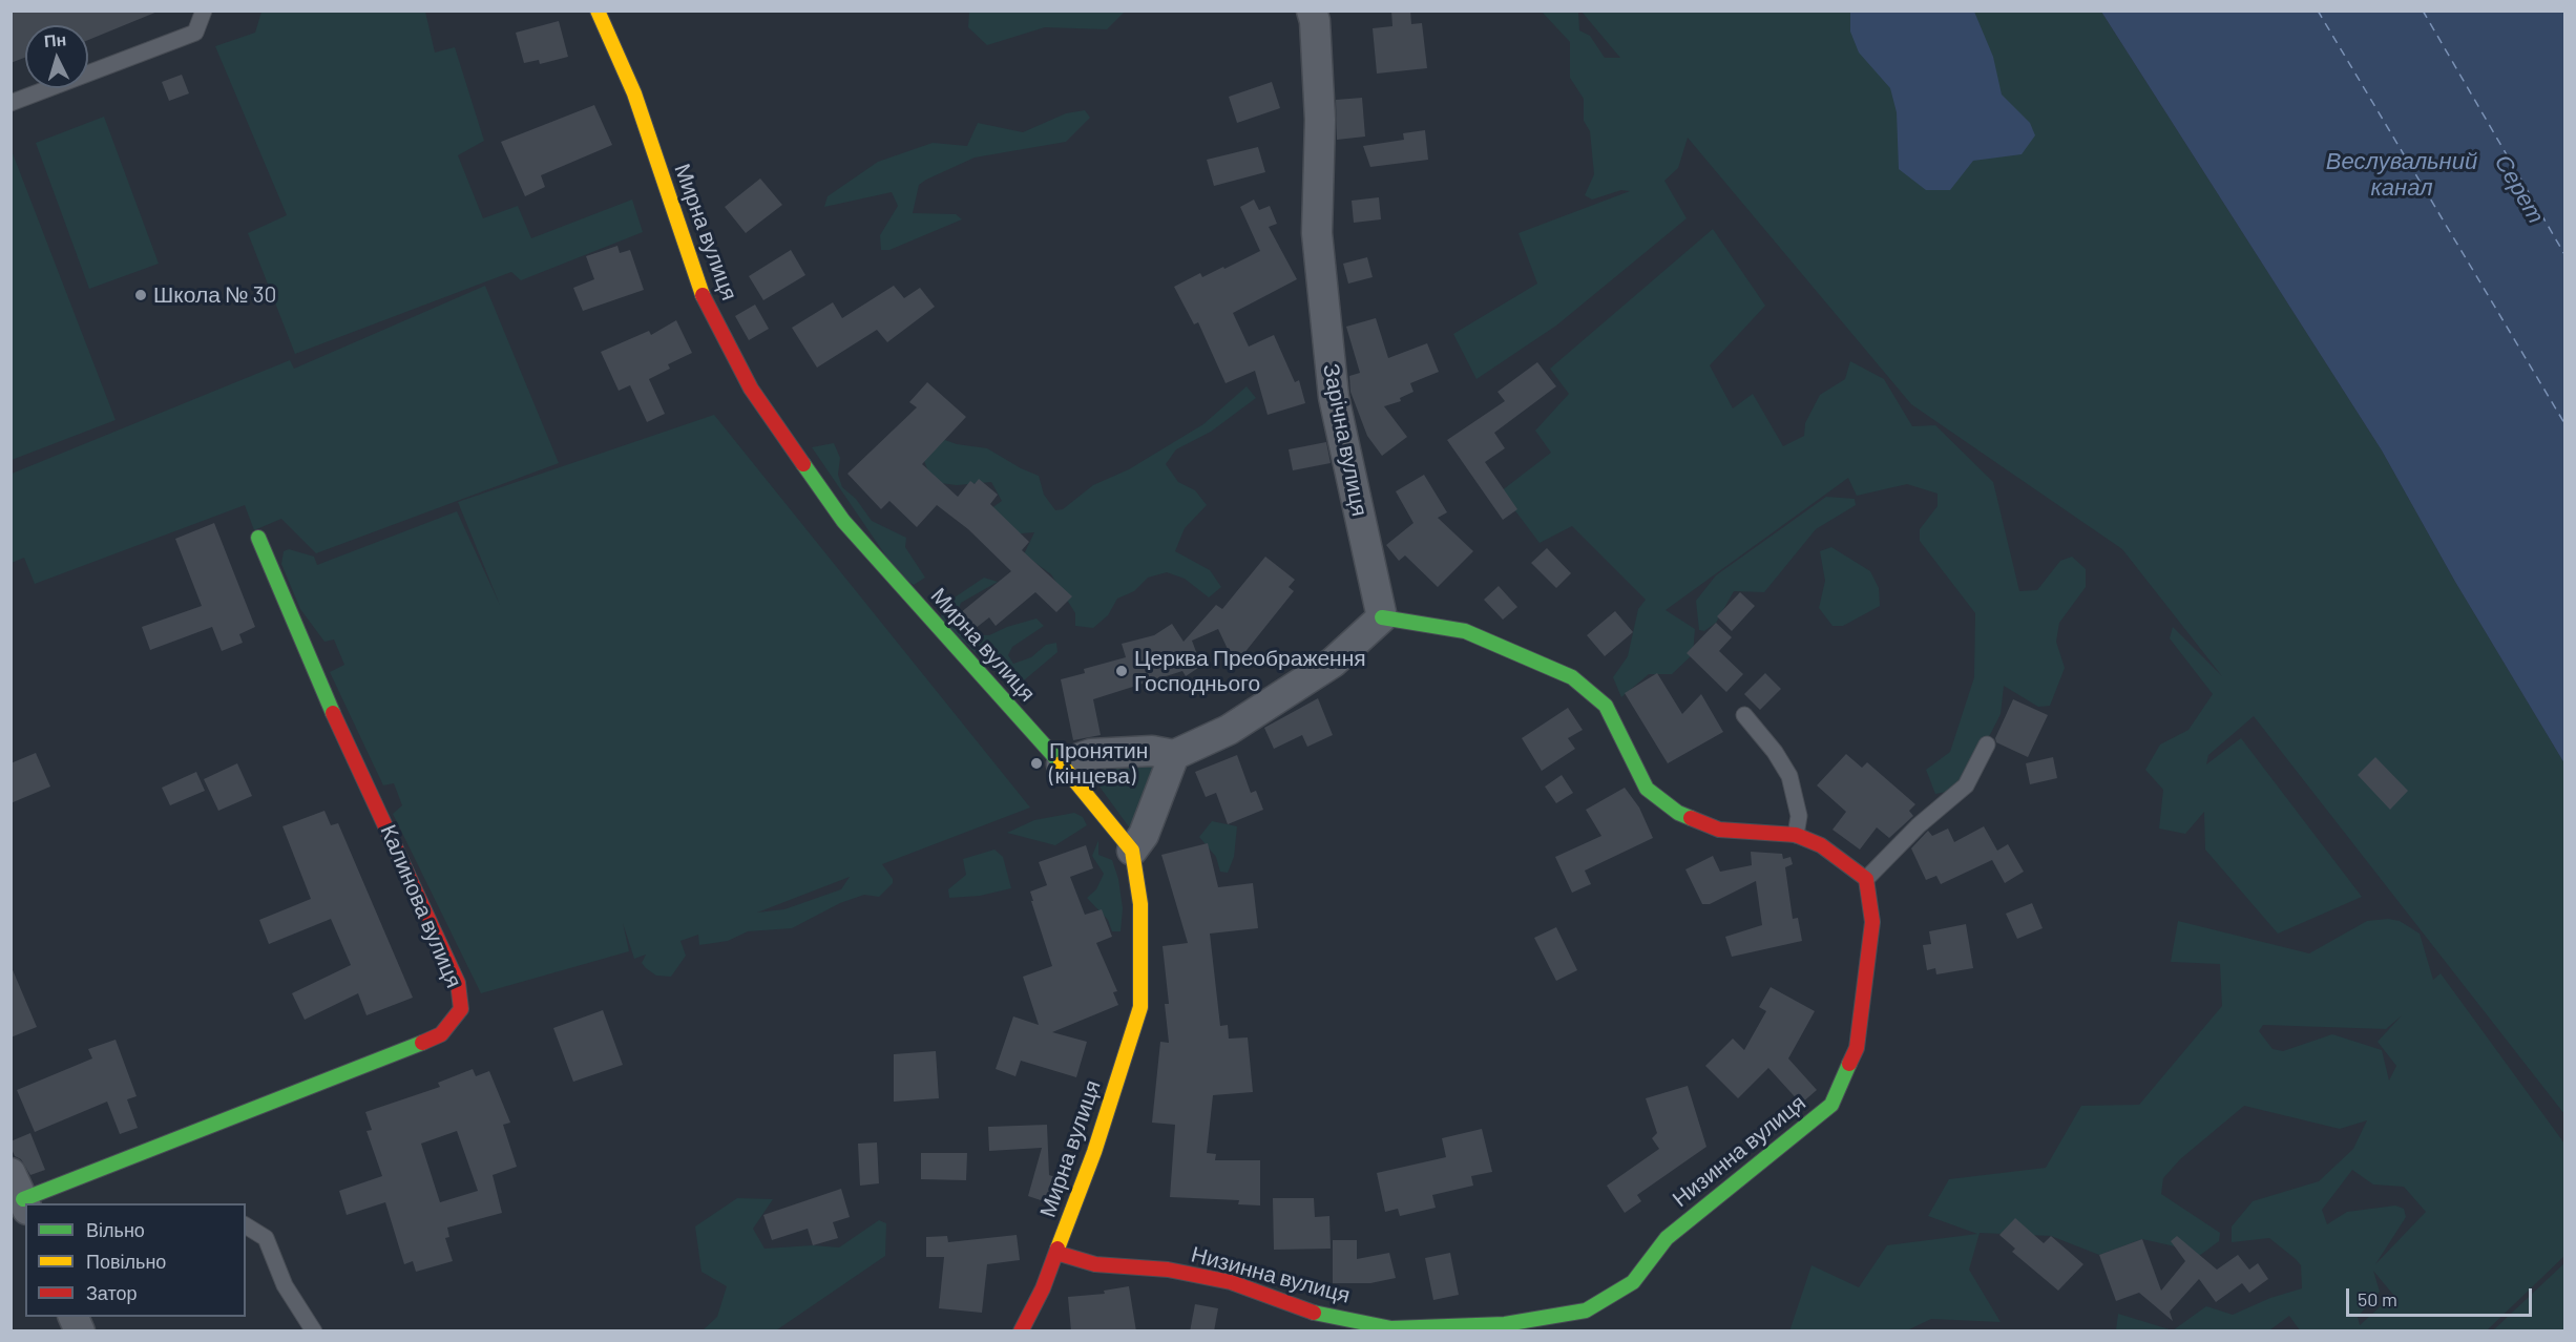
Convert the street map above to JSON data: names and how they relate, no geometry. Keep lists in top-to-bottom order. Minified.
{"streets":{"street":["Мирна вулиця","Зарічна вулиця","Калинова вулиця","Низинна вулиця"]},"crossings":[["Мирна вулиця","Низинна вулиця"]],"water":["Веслувальний канал","Серет"],"places":["Школа № 30","Церква Преображення Господнього","Пронятин (кінцева)"],"legend":["Вільно","Повільно","Затор"],"scale_bar":"50 m","north":"top"}
